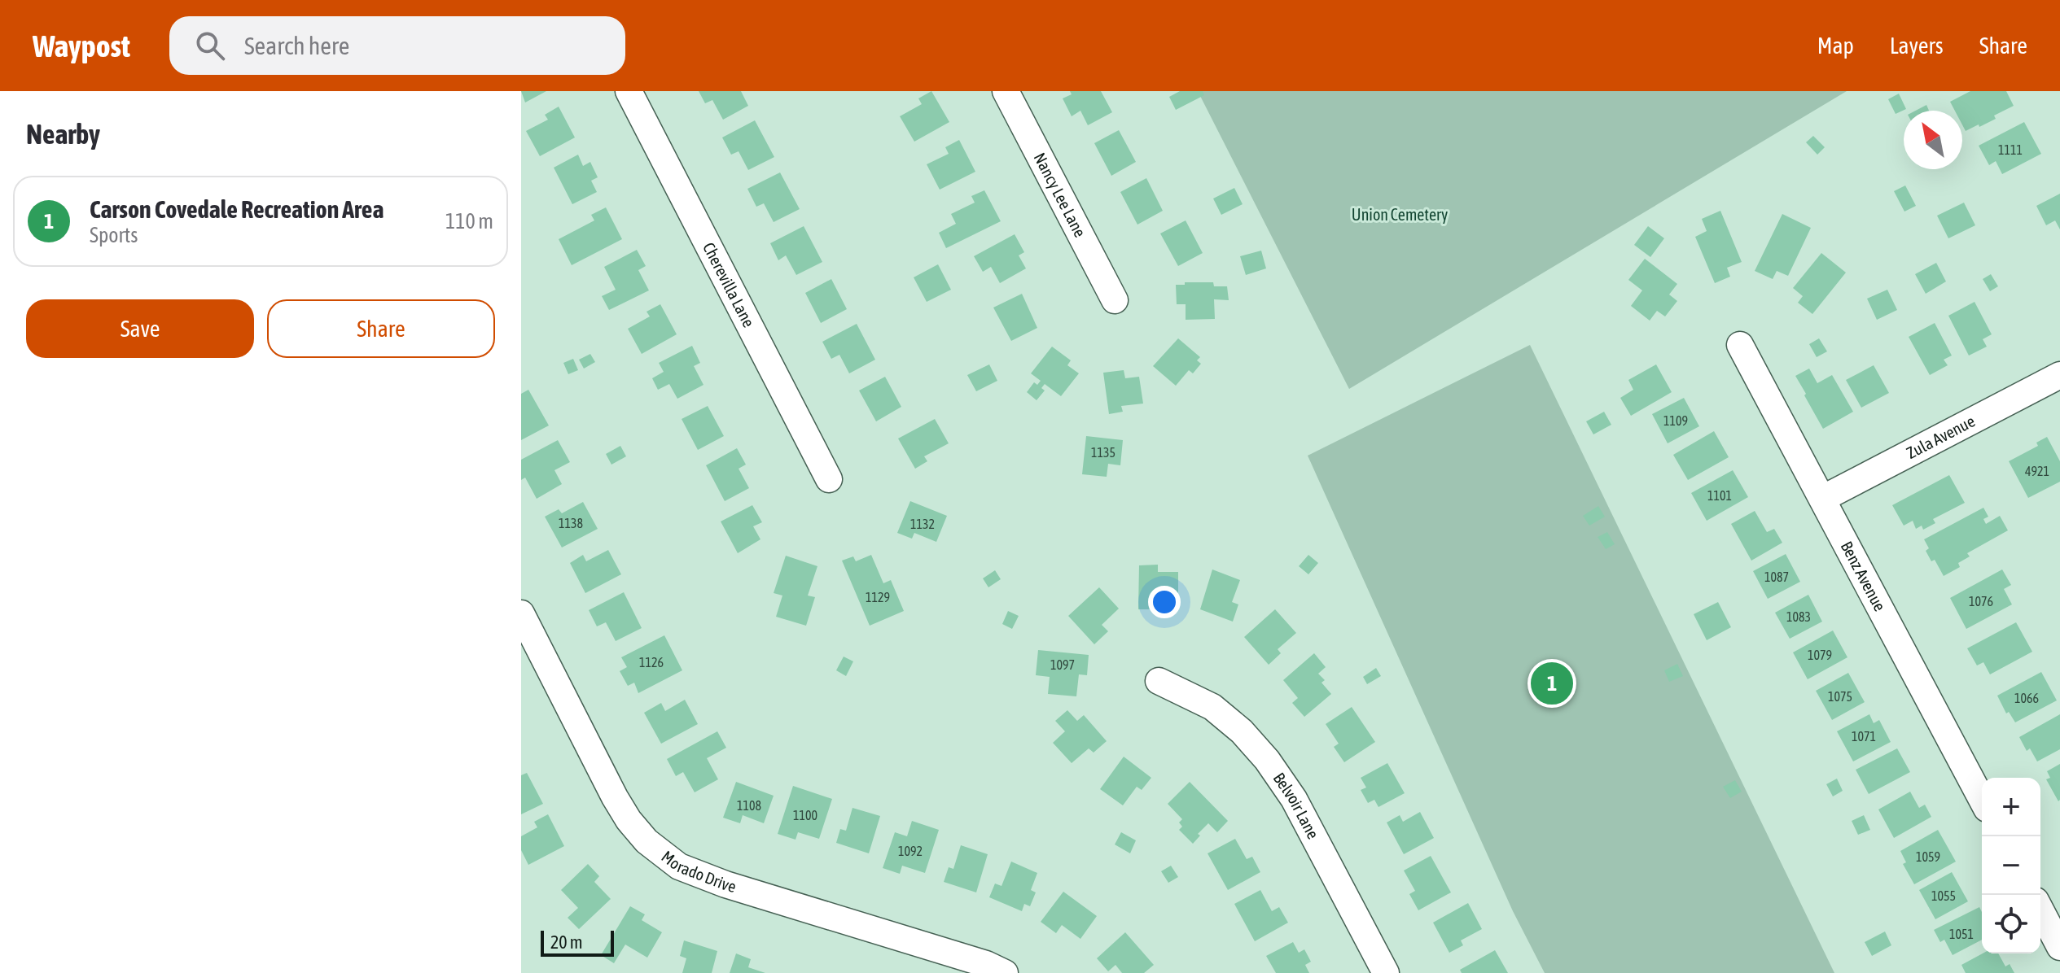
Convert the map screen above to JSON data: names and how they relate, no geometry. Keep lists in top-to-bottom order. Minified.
{"streets":{"street":["Nancy Lee Lane","Cherevilla Lane","Zula Avenue","Benz Avenue","Belvoir Lane","Morado Drive"]},"crossings":[["Zula Avenue","Benz Avenue"]],"parks":["Union Cemetery"],"house_numbers":["1111","1109","1135","4921","1101","1138","1132","1087","1129","1076","1083","1079","1126","1097","1075","1066","1071","1108","1100","1092","1059","1055","1051"],"scale_bar":"20 m","north":"top left","page":{"header":"Waypost","search":"Search here","nav":["Map","Layers","Share"],"heading":"Nearby","list":[{"mark":"1","name":"Carson Covedale Recreation Area","note":"Sports","value":"110 m"}],"buttons":["Save","Share"],"pins":"1","map_buttons":["+","−"],"scale":"20 m"}}
